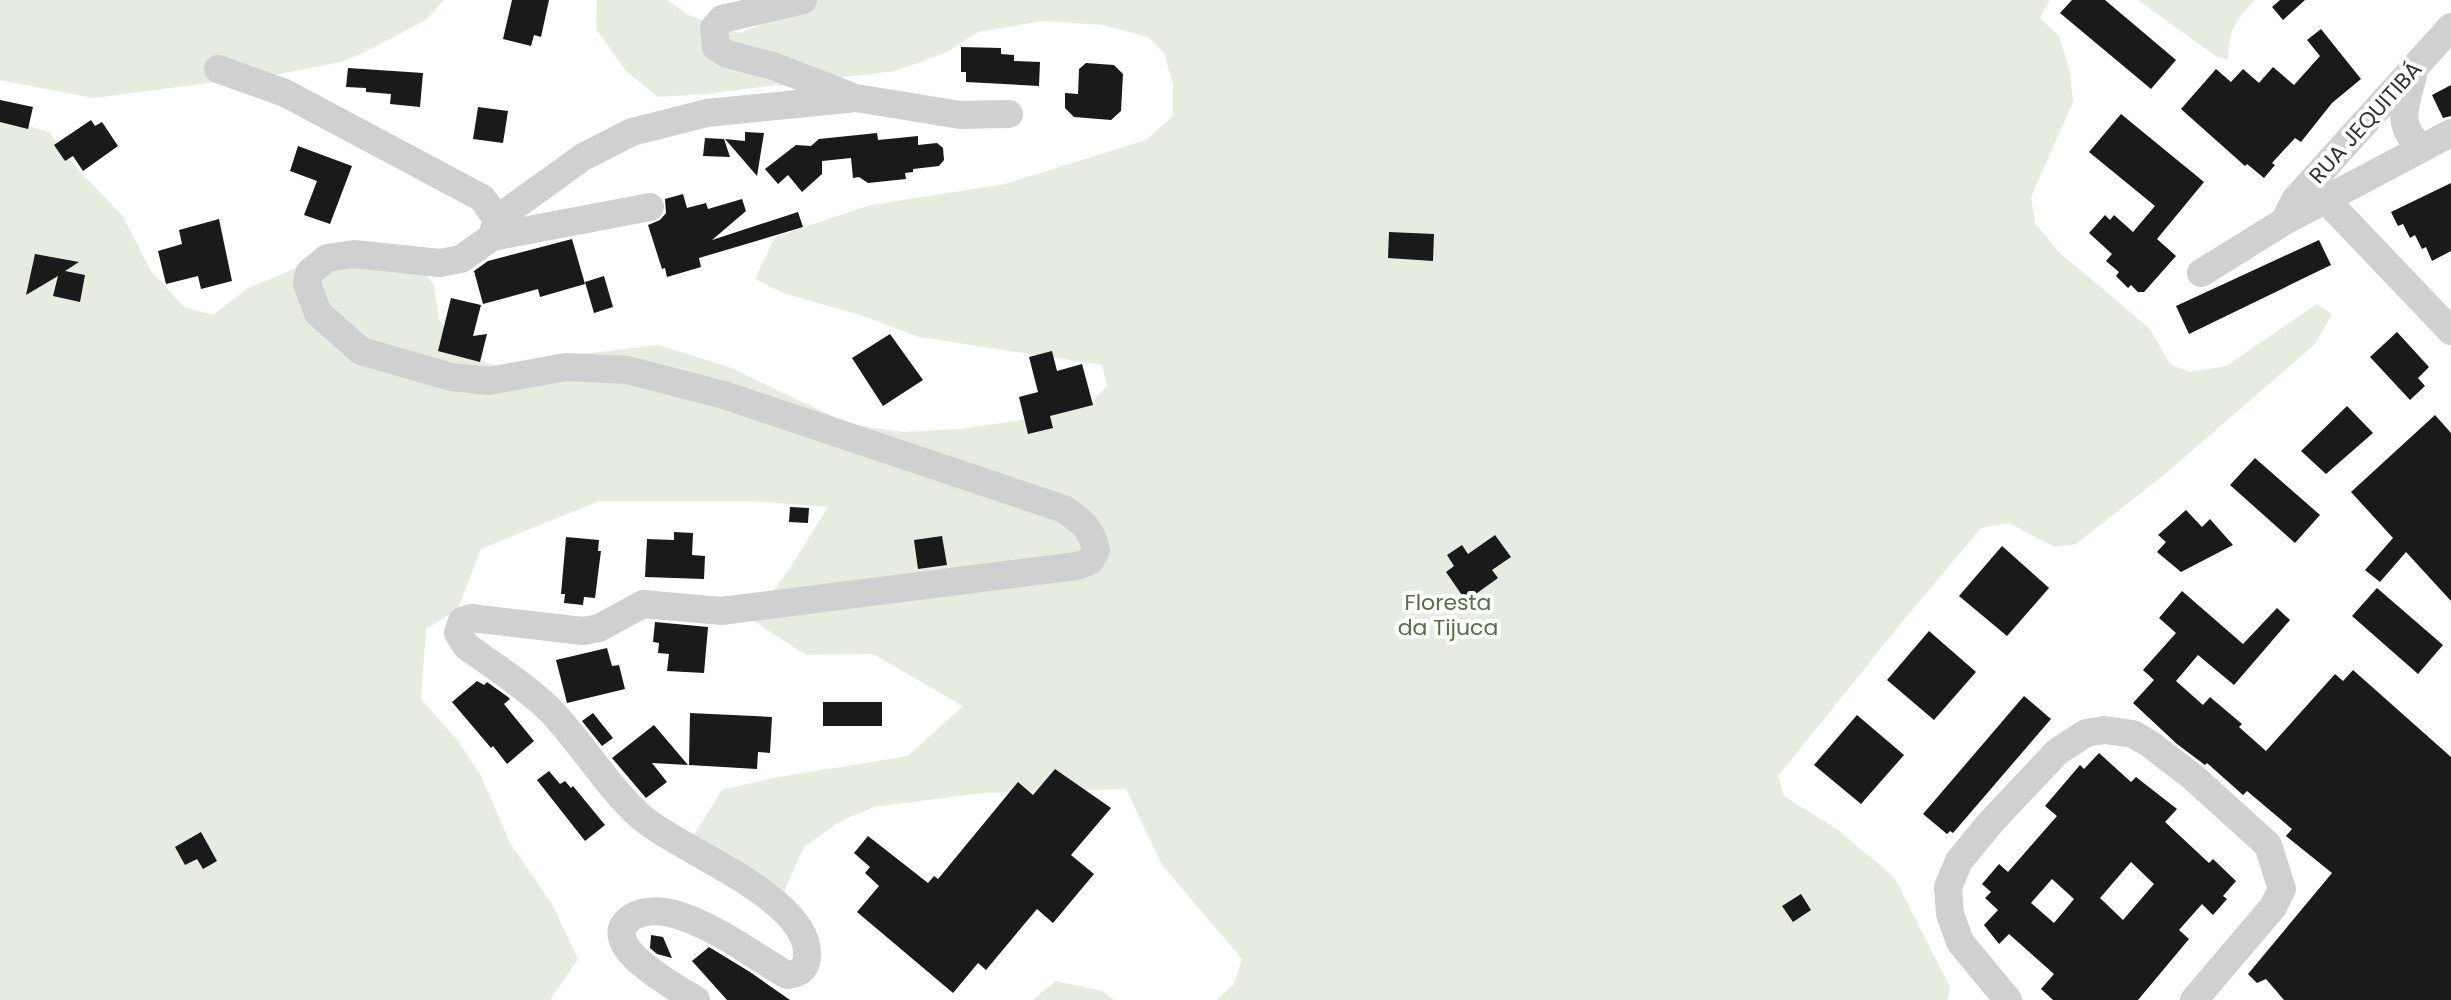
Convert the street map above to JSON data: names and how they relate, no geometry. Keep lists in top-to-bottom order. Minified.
{"streets":{"street":["RUA JEQUITIBÁ"]},"parks":["Floresta da Tijuca"]}
